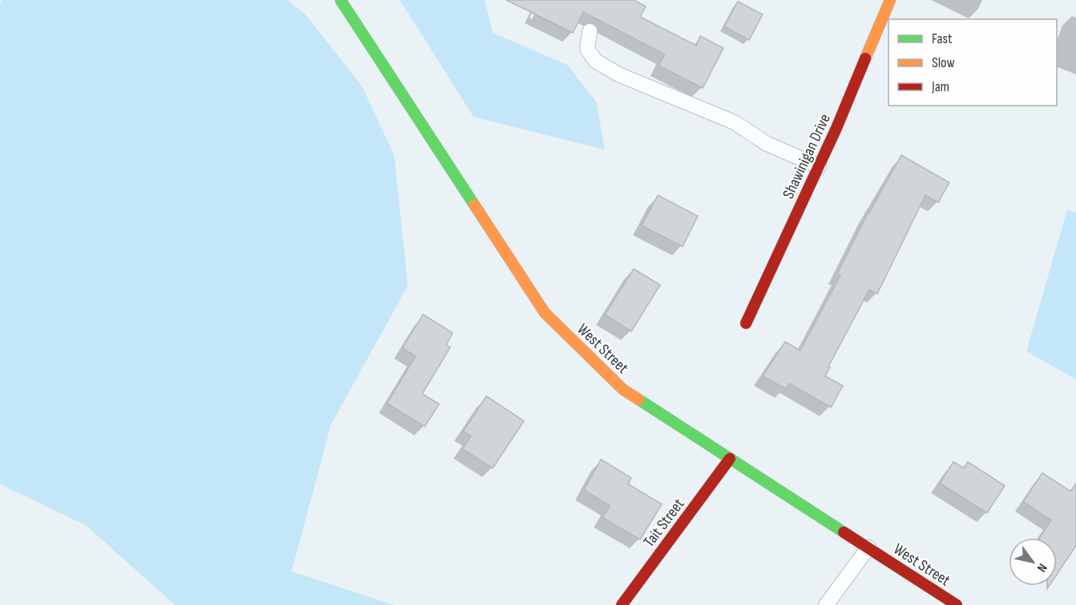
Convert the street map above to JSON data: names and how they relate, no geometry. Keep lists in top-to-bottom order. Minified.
{"streets":{"main road":["Shawinigan Drive","West Street","Tait Street"]},"crossings":[["West Street","Tait Street"]],"legend":["Fast","Slow","Jam"],"north":"bottom right"}
